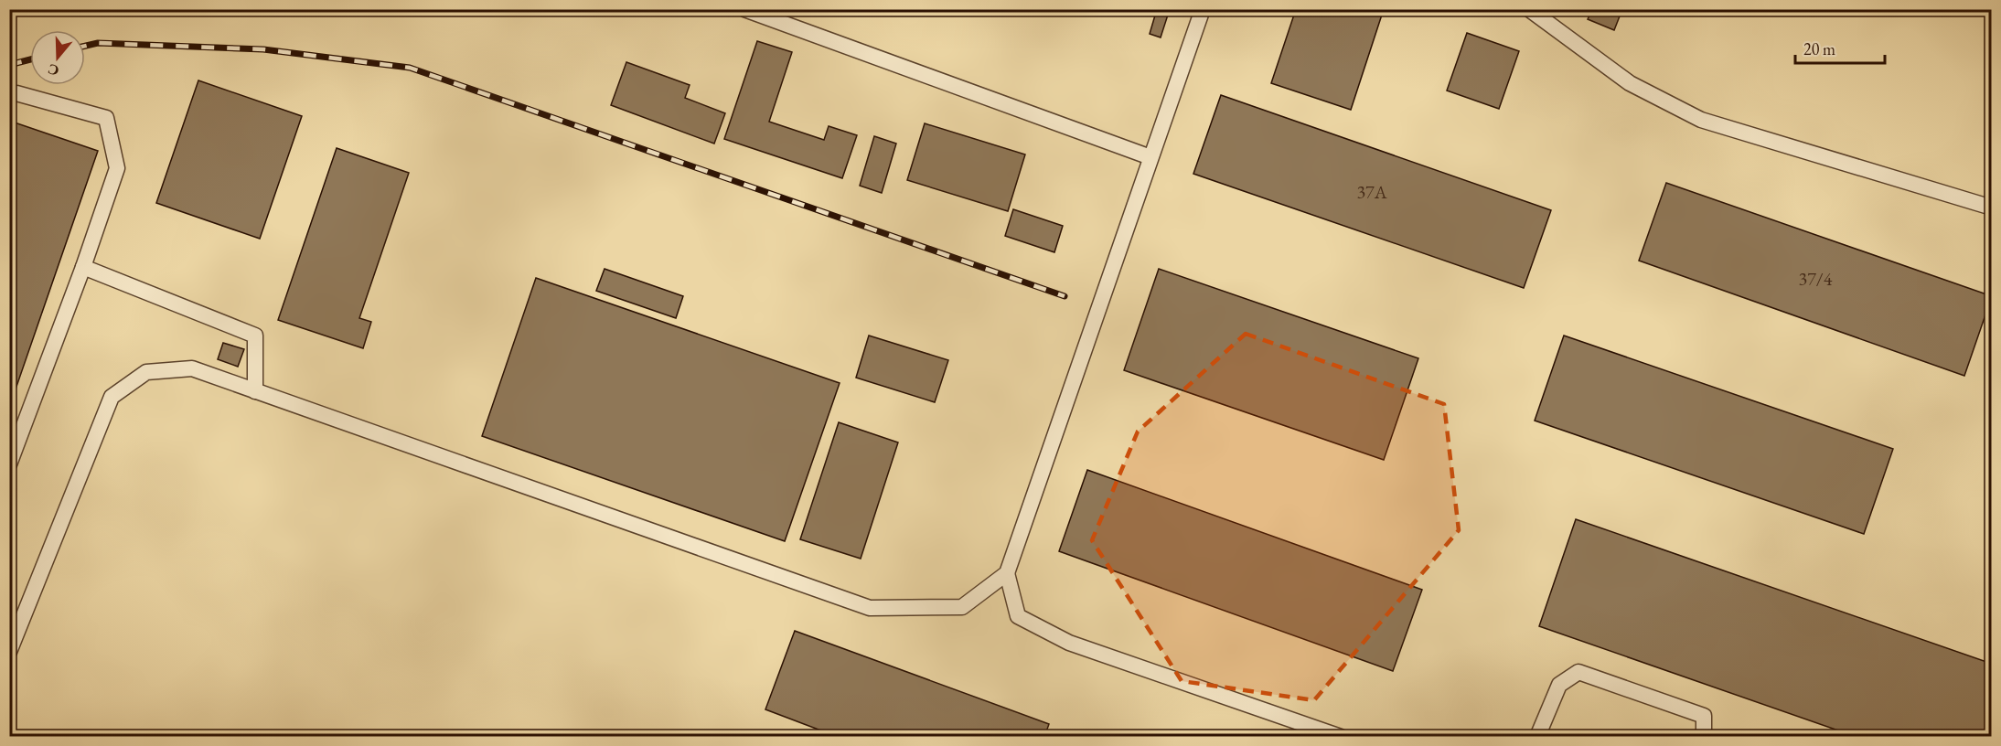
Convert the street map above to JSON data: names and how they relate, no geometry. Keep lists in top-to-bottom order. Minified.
{"house_numbers":["37А","37/4"],"scale_bar":"20 m","north":"bottom"}
